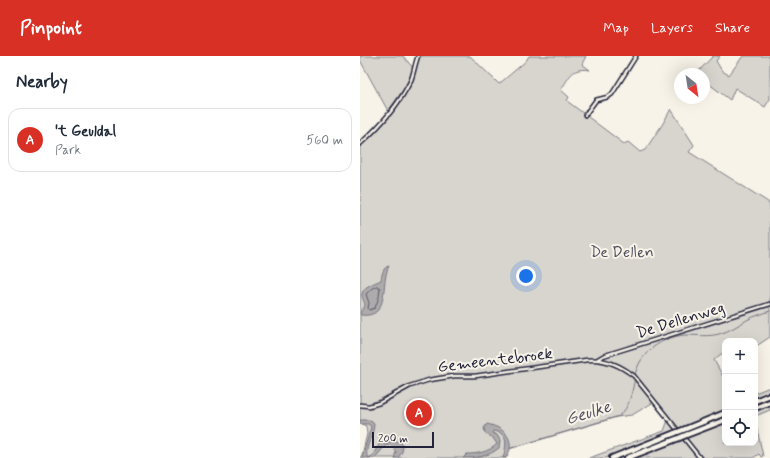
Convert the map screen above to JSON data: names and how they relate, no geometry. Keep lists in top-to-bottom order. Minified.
{"streets":{"street":["De Dellenweg","Gemeentebroek"]},"crossings":[["De Dellenweg","Gemeentebroek"]],"water":["Geulke"],"parks":["De Dellen"],"scale_bar":"200 m","north":"bottom right","page":{"header":"Pinpoint","nav":["Map","Layers","Share"],"heading":"Nearby","list":[{"mark":"A","name":"'t Geuldal","note":"Park","value":"560 m"}],"map_buttons":["+","−"],"pins":"A","scale":"200 m"}}
